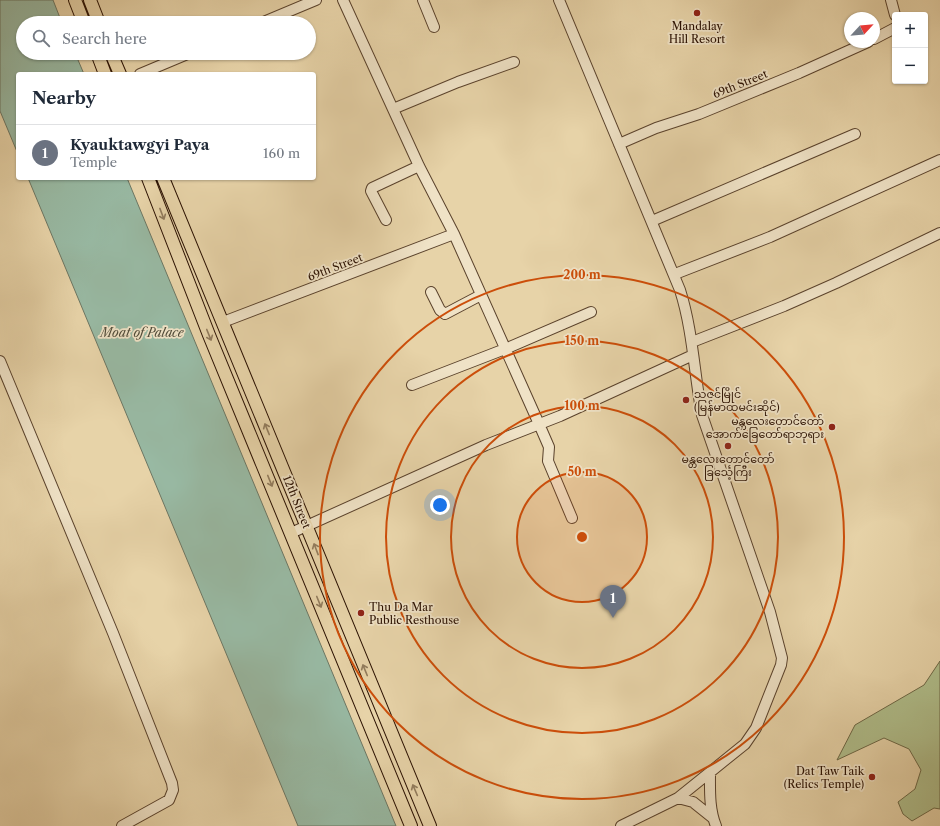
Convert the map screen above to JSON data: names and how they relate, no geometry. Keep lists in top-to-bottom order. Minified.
{"streets":{"main road":["12th Street"],"street":["69th Street"]},"crossings":[["69th Street","12th Street"]],"water":["Moat of Palace"],"places":["Mandalay Hill Resort","သဇင်မြိုင် (မြန်မာထမင်းဆိုင်)","မန္တ‌လေးတောင်တော် အောက်ခြေတော်ရာဘုရား‌","မန္တလေးတောင်တော် ‌ခြင်္သေ့ကြီး","Thu Da Mar Public Resthouse","Dat Taw Taik (Relics Temple)"],"north":"top right","page":{"map_buttons":["+","−"],"search":"Search here","heading":"Nearby","list":[{"mark":"1","name":"Kyauktawgyi Paya","note":"Temple","value":"160 m"}],"pins":"1"},"rings":["200 m","150 m","100 m","50 m"]}
